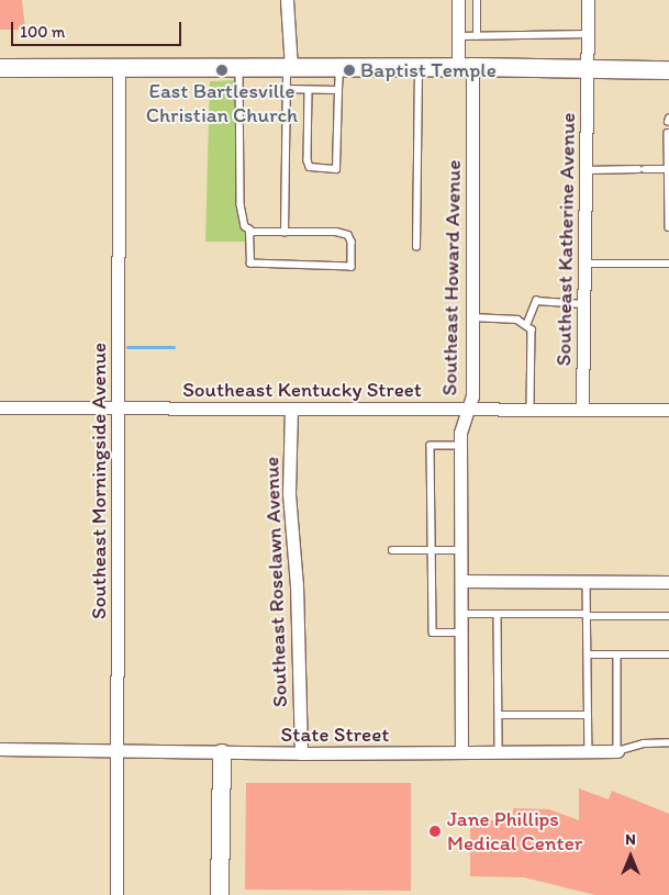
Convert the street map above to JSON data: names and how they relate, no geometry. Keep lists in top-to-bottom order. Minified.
{"streets":{"street":["Southeast Katherine Avenue","Southeast Howard Avenue","Southeast Kentucky Street","Southeast Morningside Avenue","Southeast Roselawn Avenue","State Street"]},"crossings":[["Southeast Katherine Avenue","Southeast Kentucky Street"],["Southeast Howard Avenue","Southeast Kentucky Street"],["Southeast Howard Avenue","State Street"],["Southeast Kentucky Street","Southeast Morningside Avenue"],["Southeast Kentucky Street","Southeast Roselawn Avenue"],["Southeast Morningside Avenue","State Street"],["Southeast Roselawn Avenue","State Street"]],"places":["East Bartlesville Christian Church","Baptist Temple","Jane Phillips Medical Center"],"scale_bar":"100 m","north":"top"}
